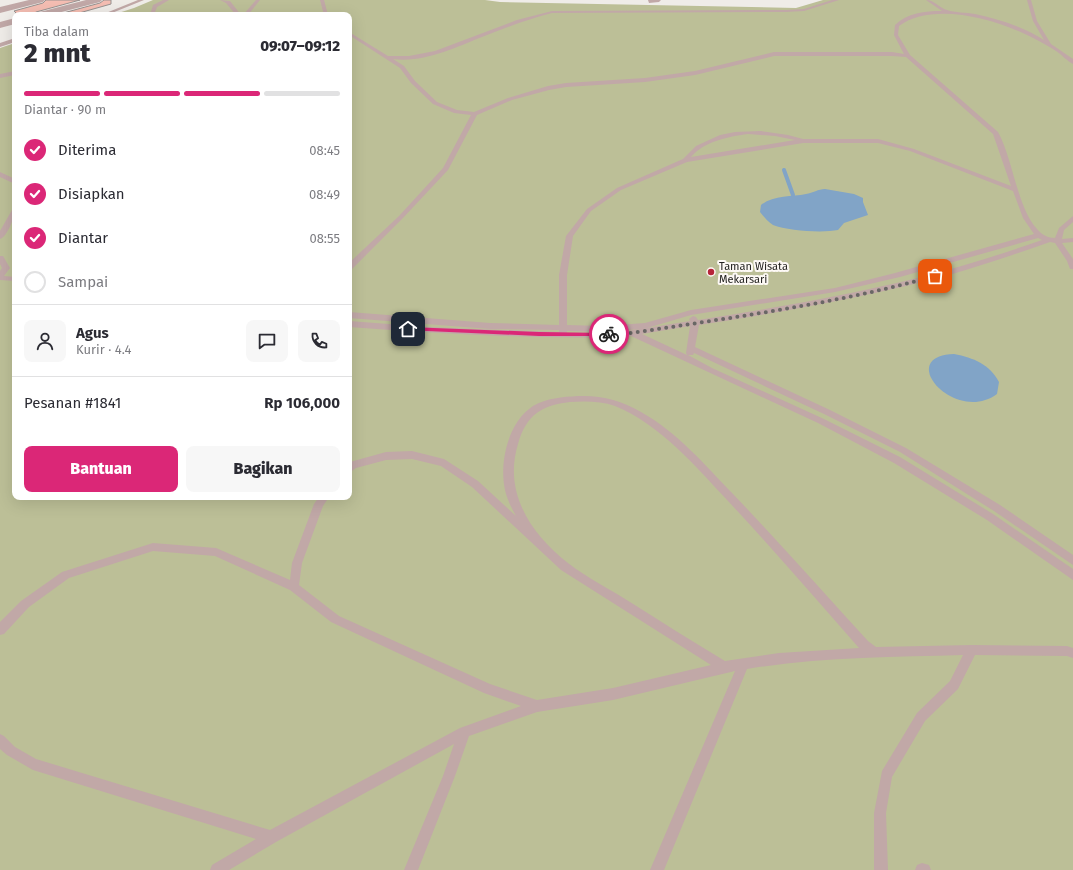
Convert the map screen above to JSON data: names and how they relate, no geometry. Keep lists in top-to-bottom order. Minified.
{"places":["Taman Wisata Mekarsari"],"page":{"heading":["2 mnt","Tiba dalam","09:07–09:12"],"panel":["Agus","Kurir · 4.4","Pesanan #1841","Rp 106,000"],"bar":"Diantar · 90 m","list":[["Diterima","08:45"],["Disiapkan","08:49"],["Diantar","08:55"],"Sampai"],"buttons":["Bantuan","Bagikan"]}}
